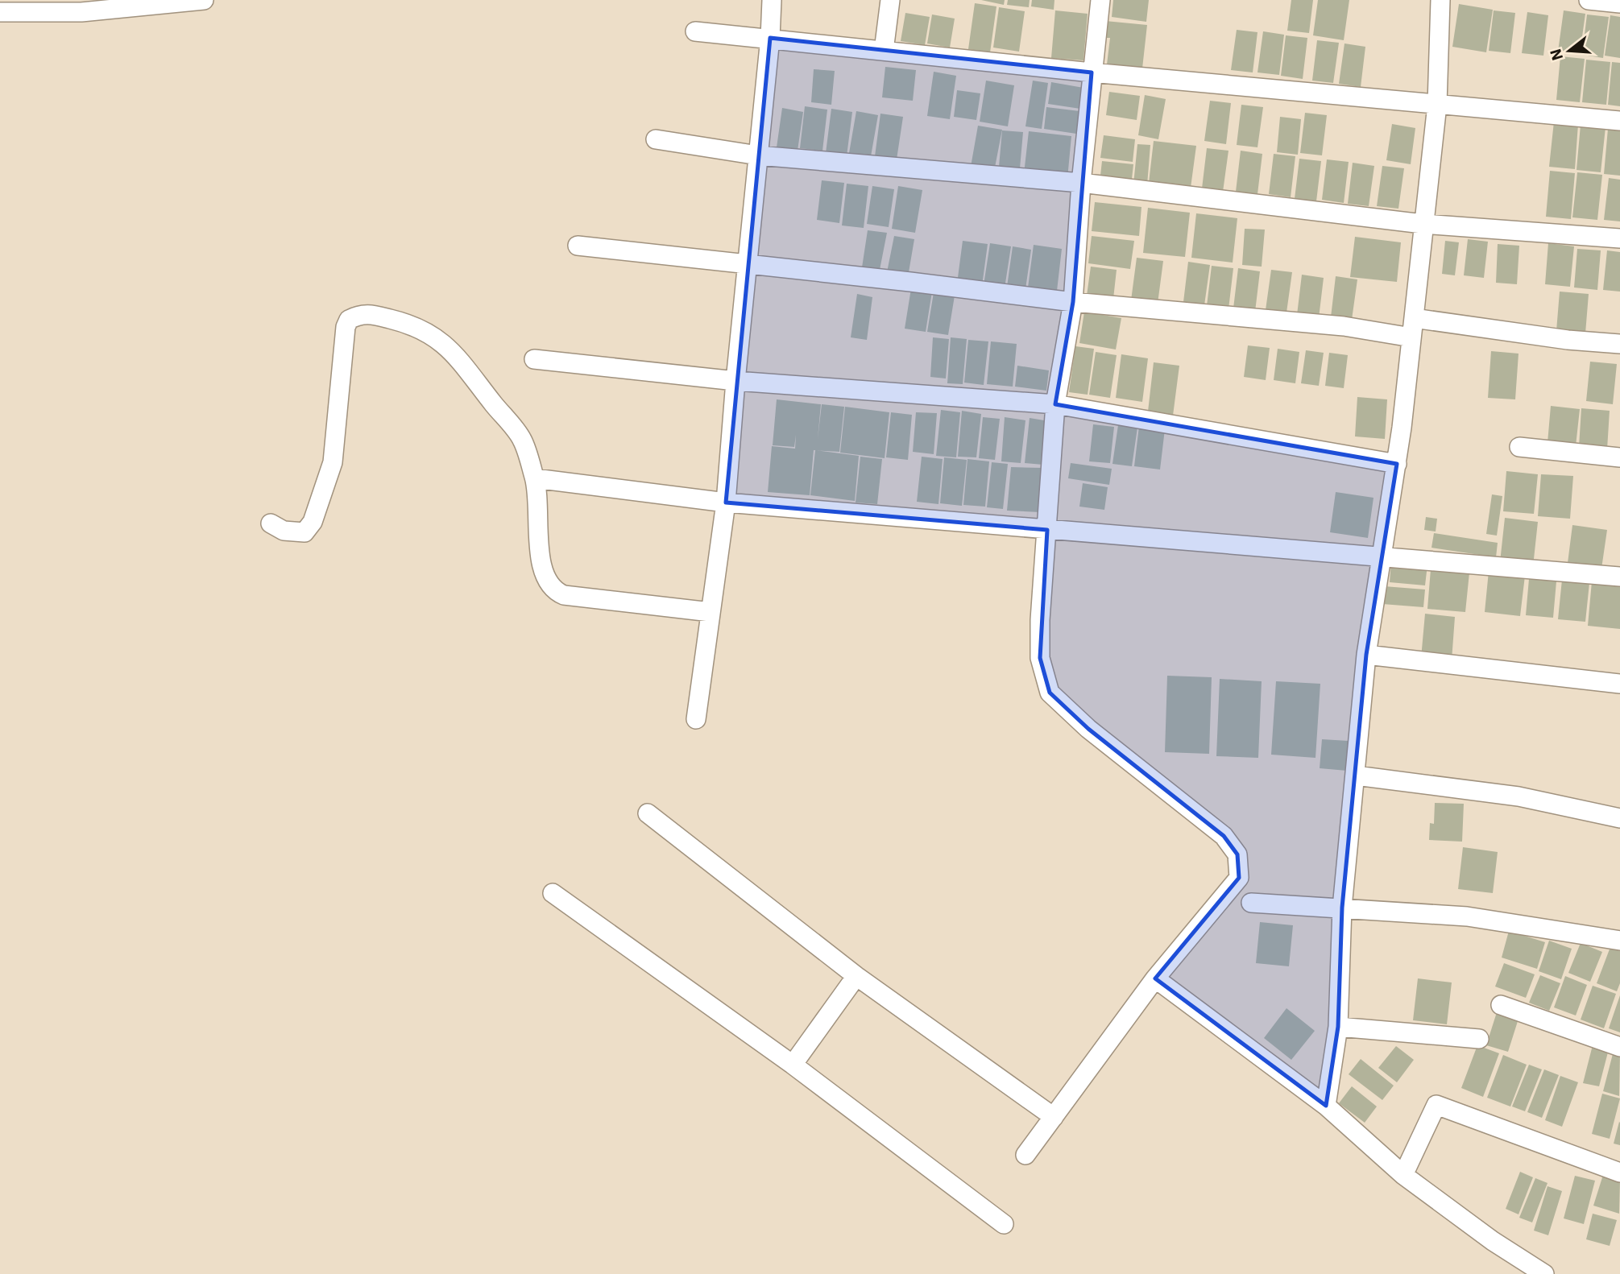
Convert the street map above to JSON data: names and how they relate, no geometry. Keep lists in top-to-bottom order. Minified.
{"north":"left"}
